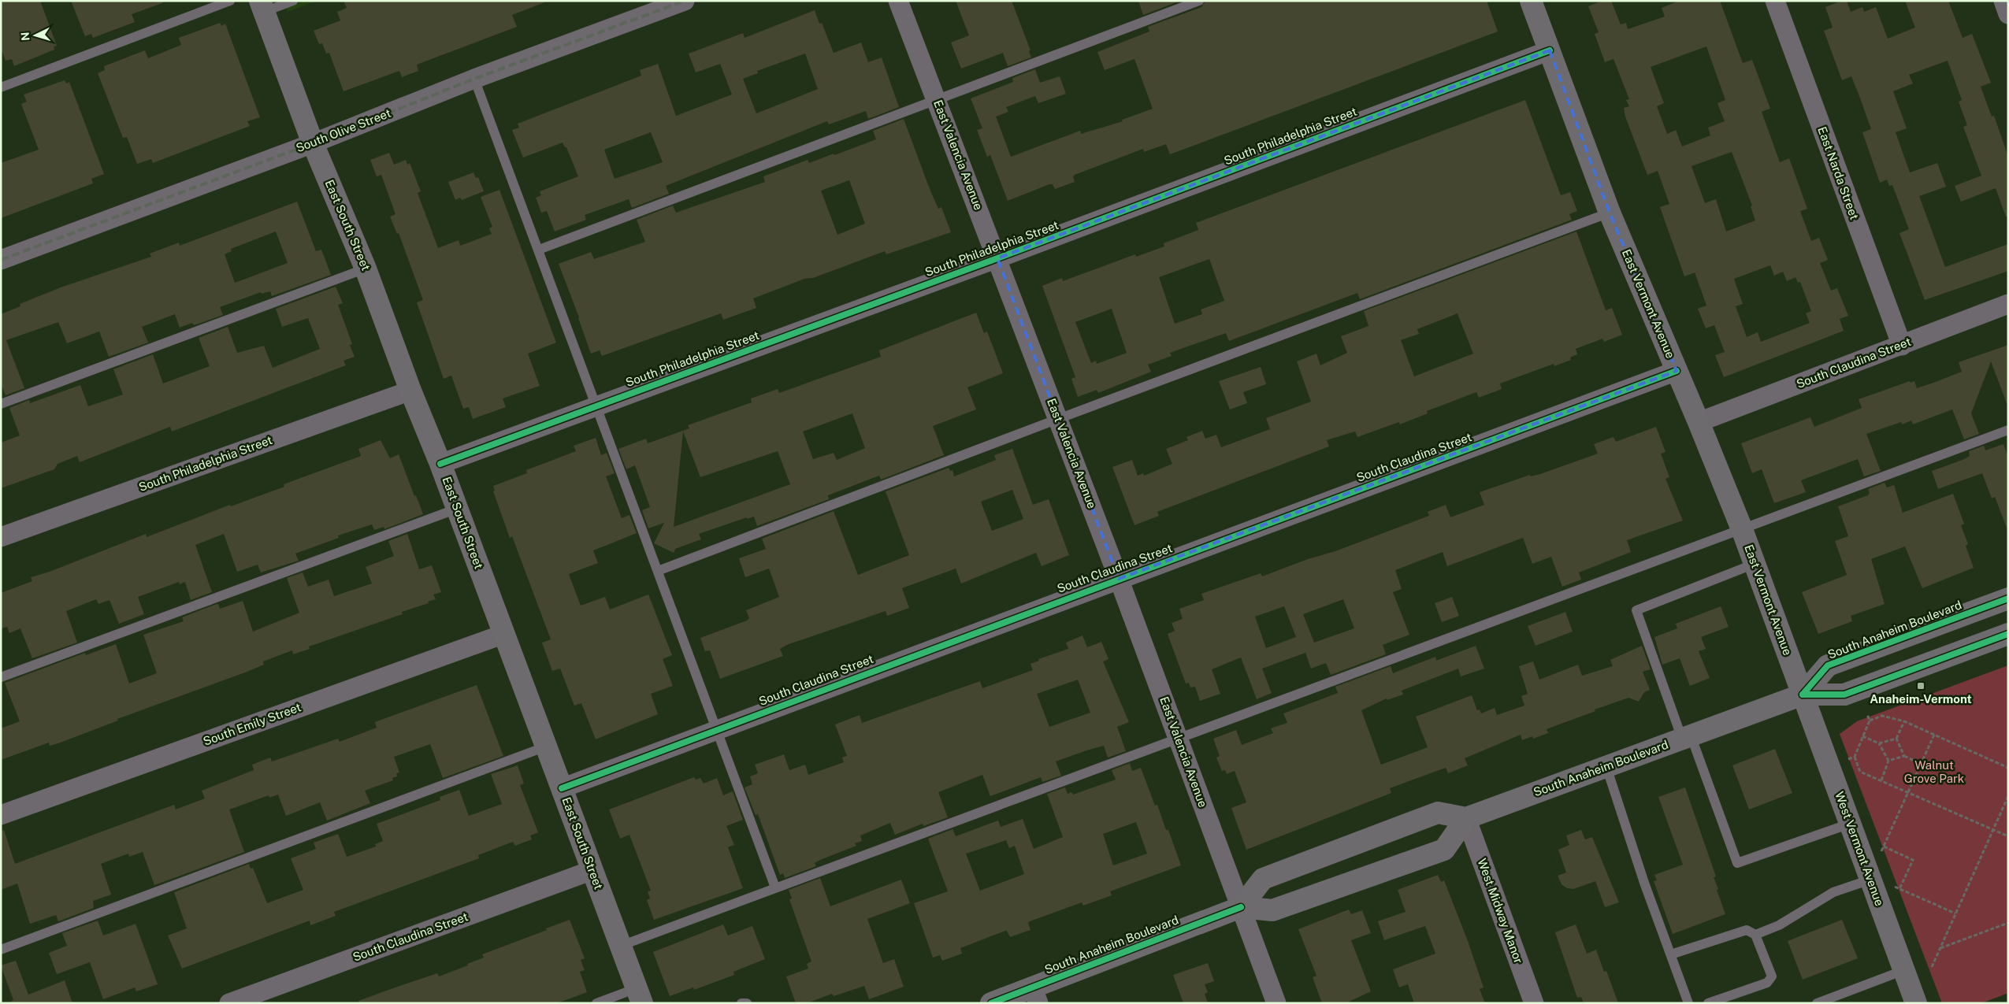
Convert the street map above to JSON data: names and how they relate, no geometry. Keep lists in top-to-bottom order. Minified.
{"streets":{"street":["South Olive Street","South Philadelphia Street","East Valencia Avenue","East Narda Street","East South Street","East Vermont Avenue","South Claudina Street","South Anaheim Boulevard","South Emily Street","West Vermont Avenue","West Midway Manor"]},"crossings":[["South Olive Street","East South Street"],["South Philadelphia Street","East Valencia Avenue"],["South Philadelphia Street","East South Street"],["South Philadelphia Street","East Vermont Avenue"],["East Valencia Avenue","South Claudina Street"],["East Valencia Avenue","South Anaheim Boulevard"],["East Narda Street","South Claudina Street"],["East South Street","South Claudina Street"],["East South Street","South Emily Street"],["East Vermont Avenue","South Claudina Street"],["East Vermont Avenue","South Anaheim Boulevard"],["East Vermont Avenue","West Vermont Avenue"],["South Anaheim Boulevard","West Vermont Avenue"],["South Anaheim Boulevard","West Midway Manor"]],"parks":["Walnut Grove Park"],"places":{"transit":["Anaheim-Vermont"]},"north":"left"}
